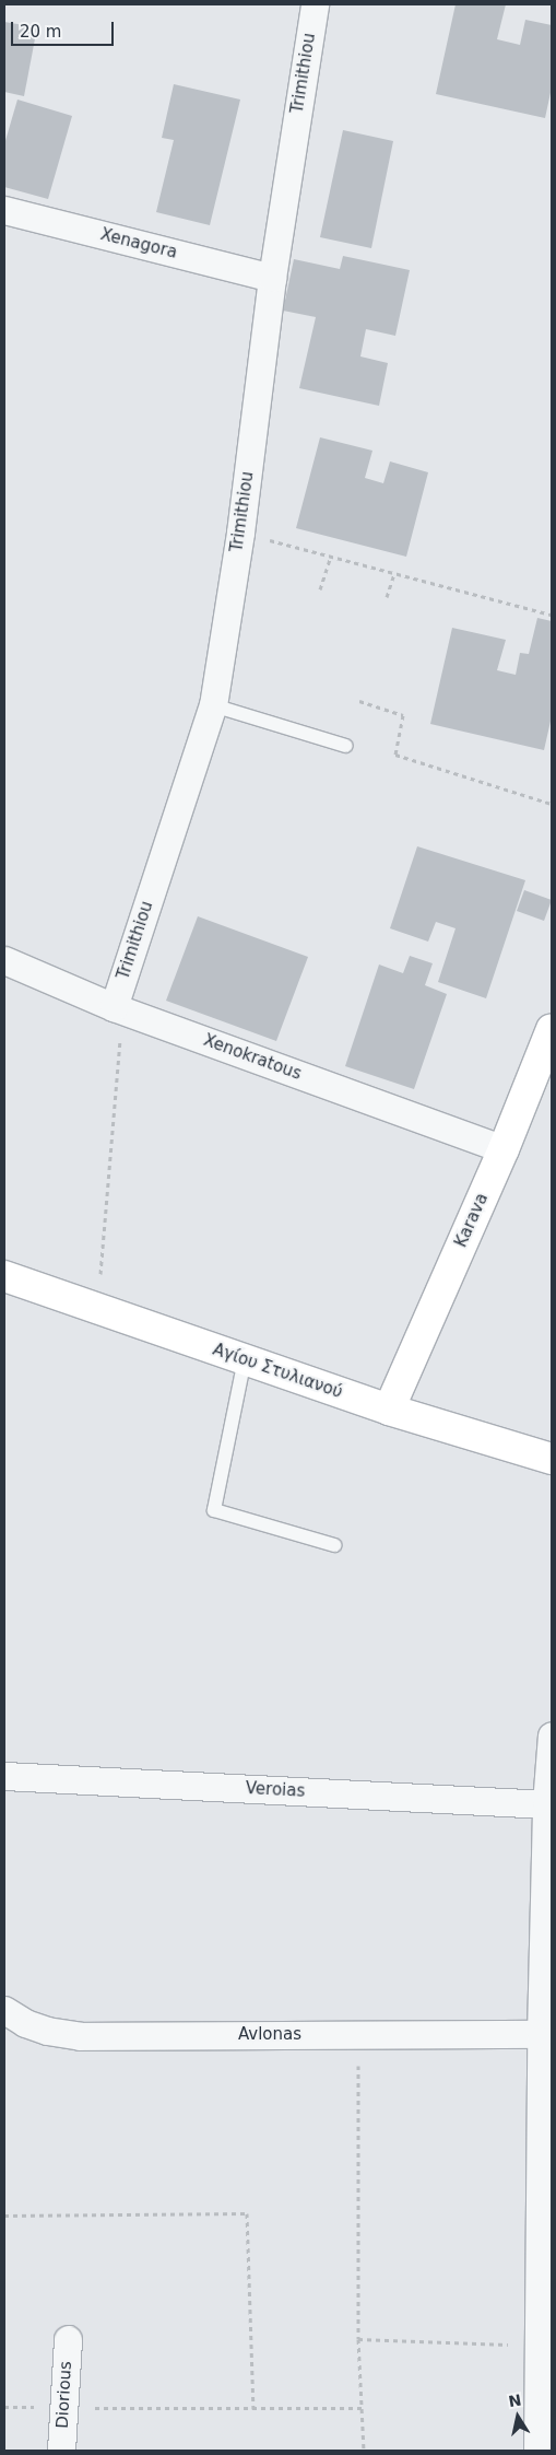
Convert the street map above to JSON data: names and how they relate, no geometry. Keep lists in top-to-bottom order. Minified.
{"streets":{"street":["Trimithiou","Xenagora","Xenokratous","Karava","Αγίου Στυλιανού","Veroias","Avlonas","Diorious"]},"crossings":[["Trimithiou","Xenagora"],["Trimithiou","Xenokratous"],["Xenokratous","Karava"],["Karava","Αγίου Στυλιανού"]],"scale_bar":"20 m","north":"top"}
